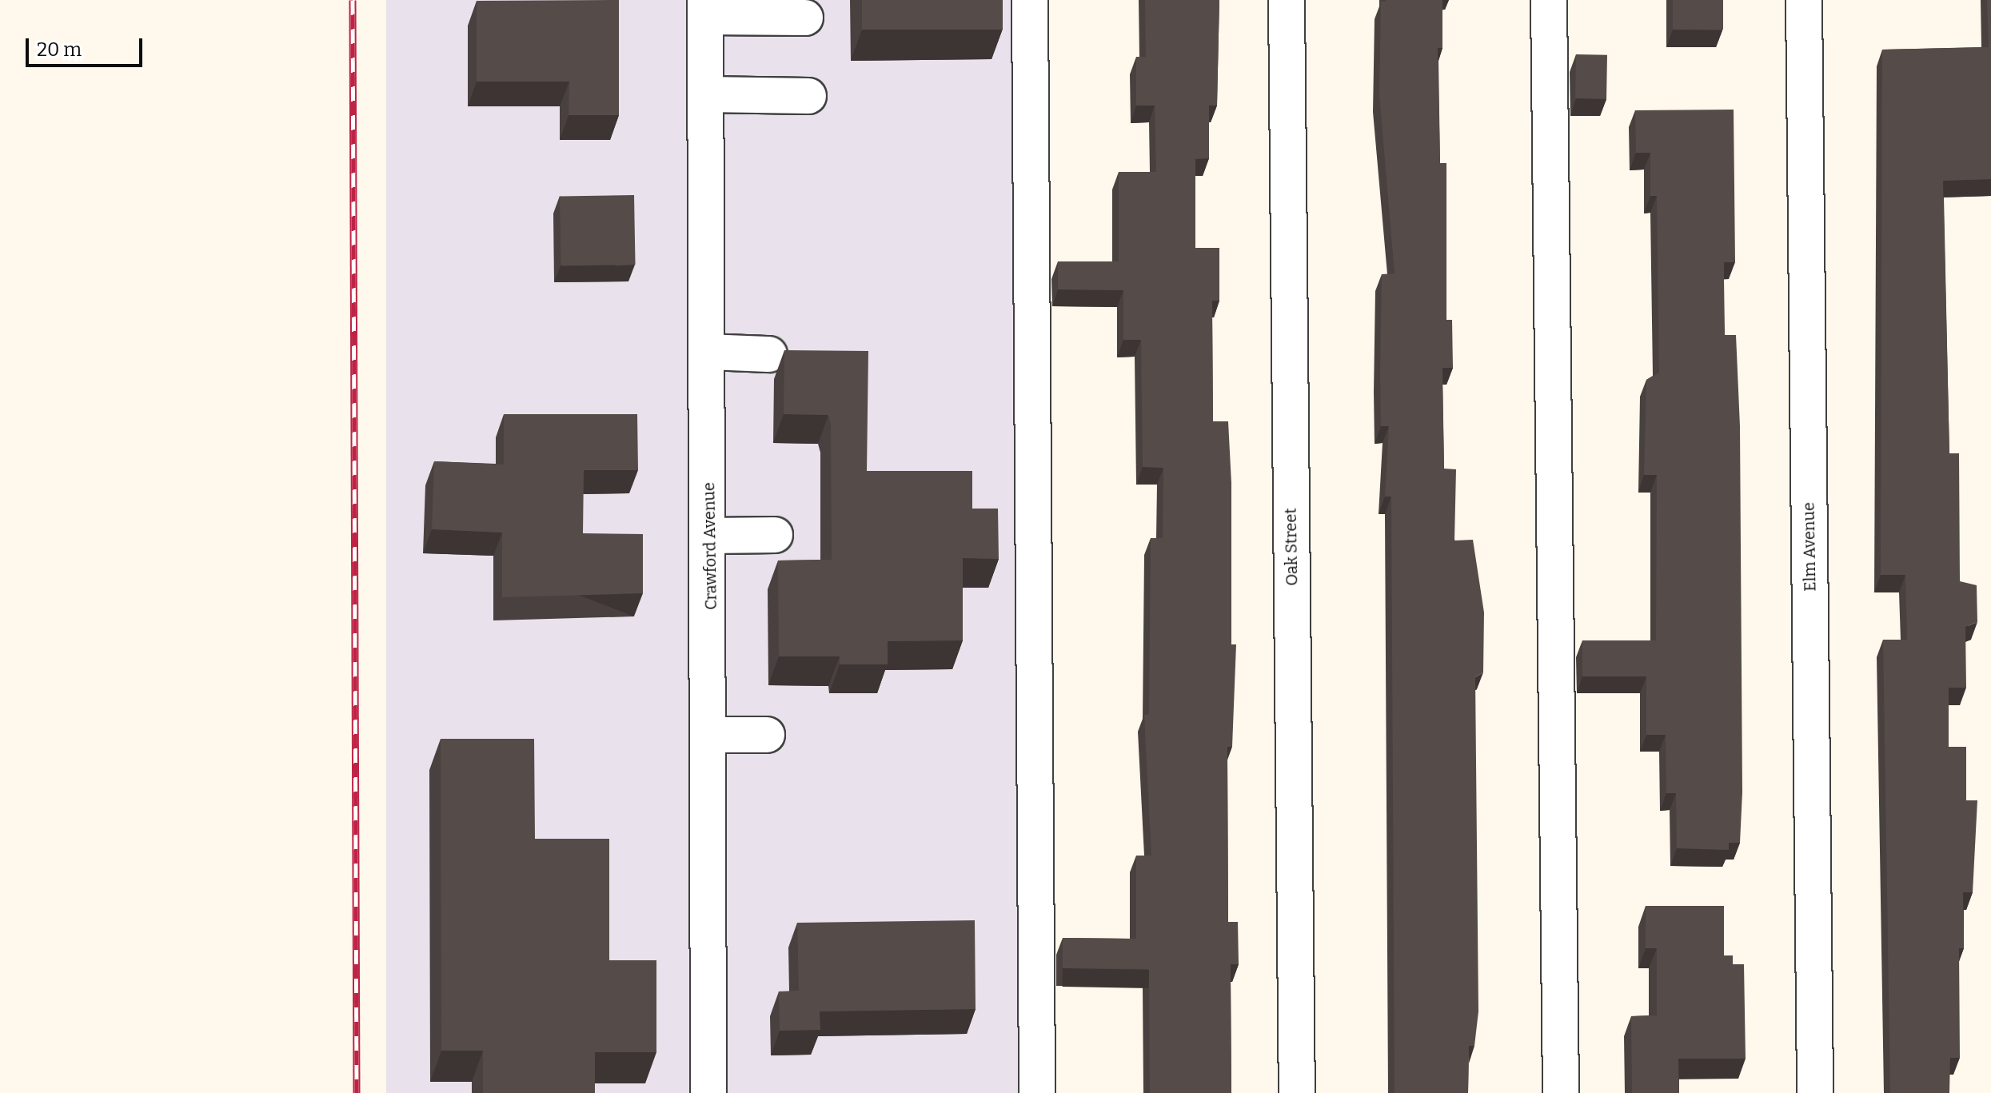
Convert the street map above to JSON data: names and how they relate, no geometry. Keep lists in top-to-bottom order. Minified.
{"streets":{"street":["Crawford Avenue","Oak Street","Elm Avenue"]},"scale_bar":"20 m"}
